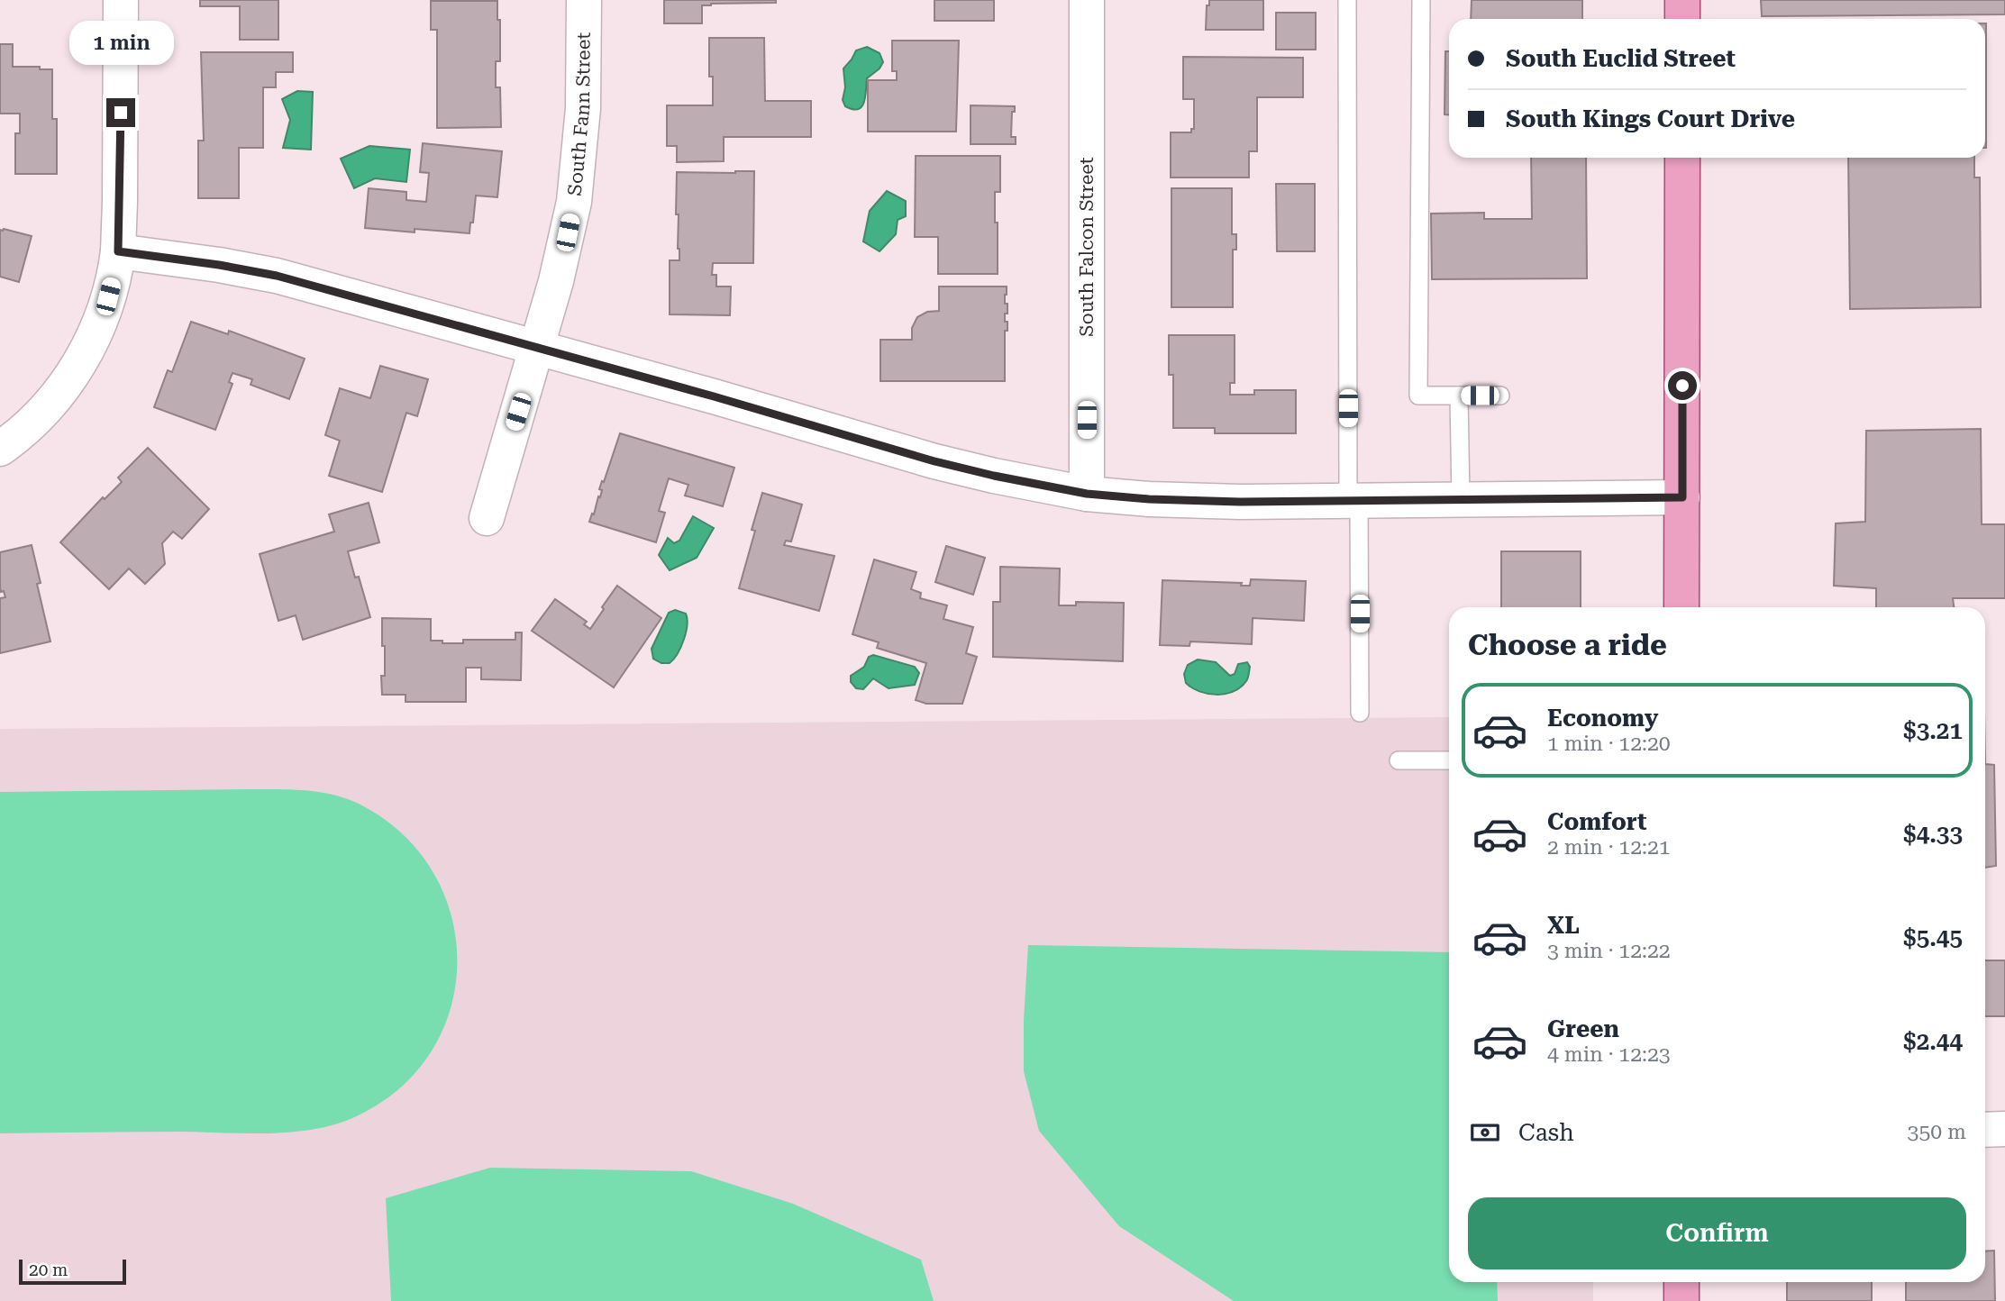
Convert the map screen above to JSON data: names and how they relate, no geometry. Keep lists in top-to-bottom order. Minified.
{"streets":{"street":["South Fann Street","South Falcon Street"]},"scale_bar":"20 m","page":{"banner":["South Euclid Street","South Kings Court Drive"],"bubble":"1 min","heading":"Choose a ride","list":[{"name":"Economy","note":"1 min · 12:20","value":"$3.21"},{"name":"Comfort","note":"2 min · 12:21","value":"$4.33"},{"name":"XL","note":"3 min · 12:22","value":"$5.45"},{"name":"Green","note":"4 min · 12:23","value":"$2.44"}],"pay":["Cash","350 m"],"buttons":"Confirm","scale":"20 m"}}
